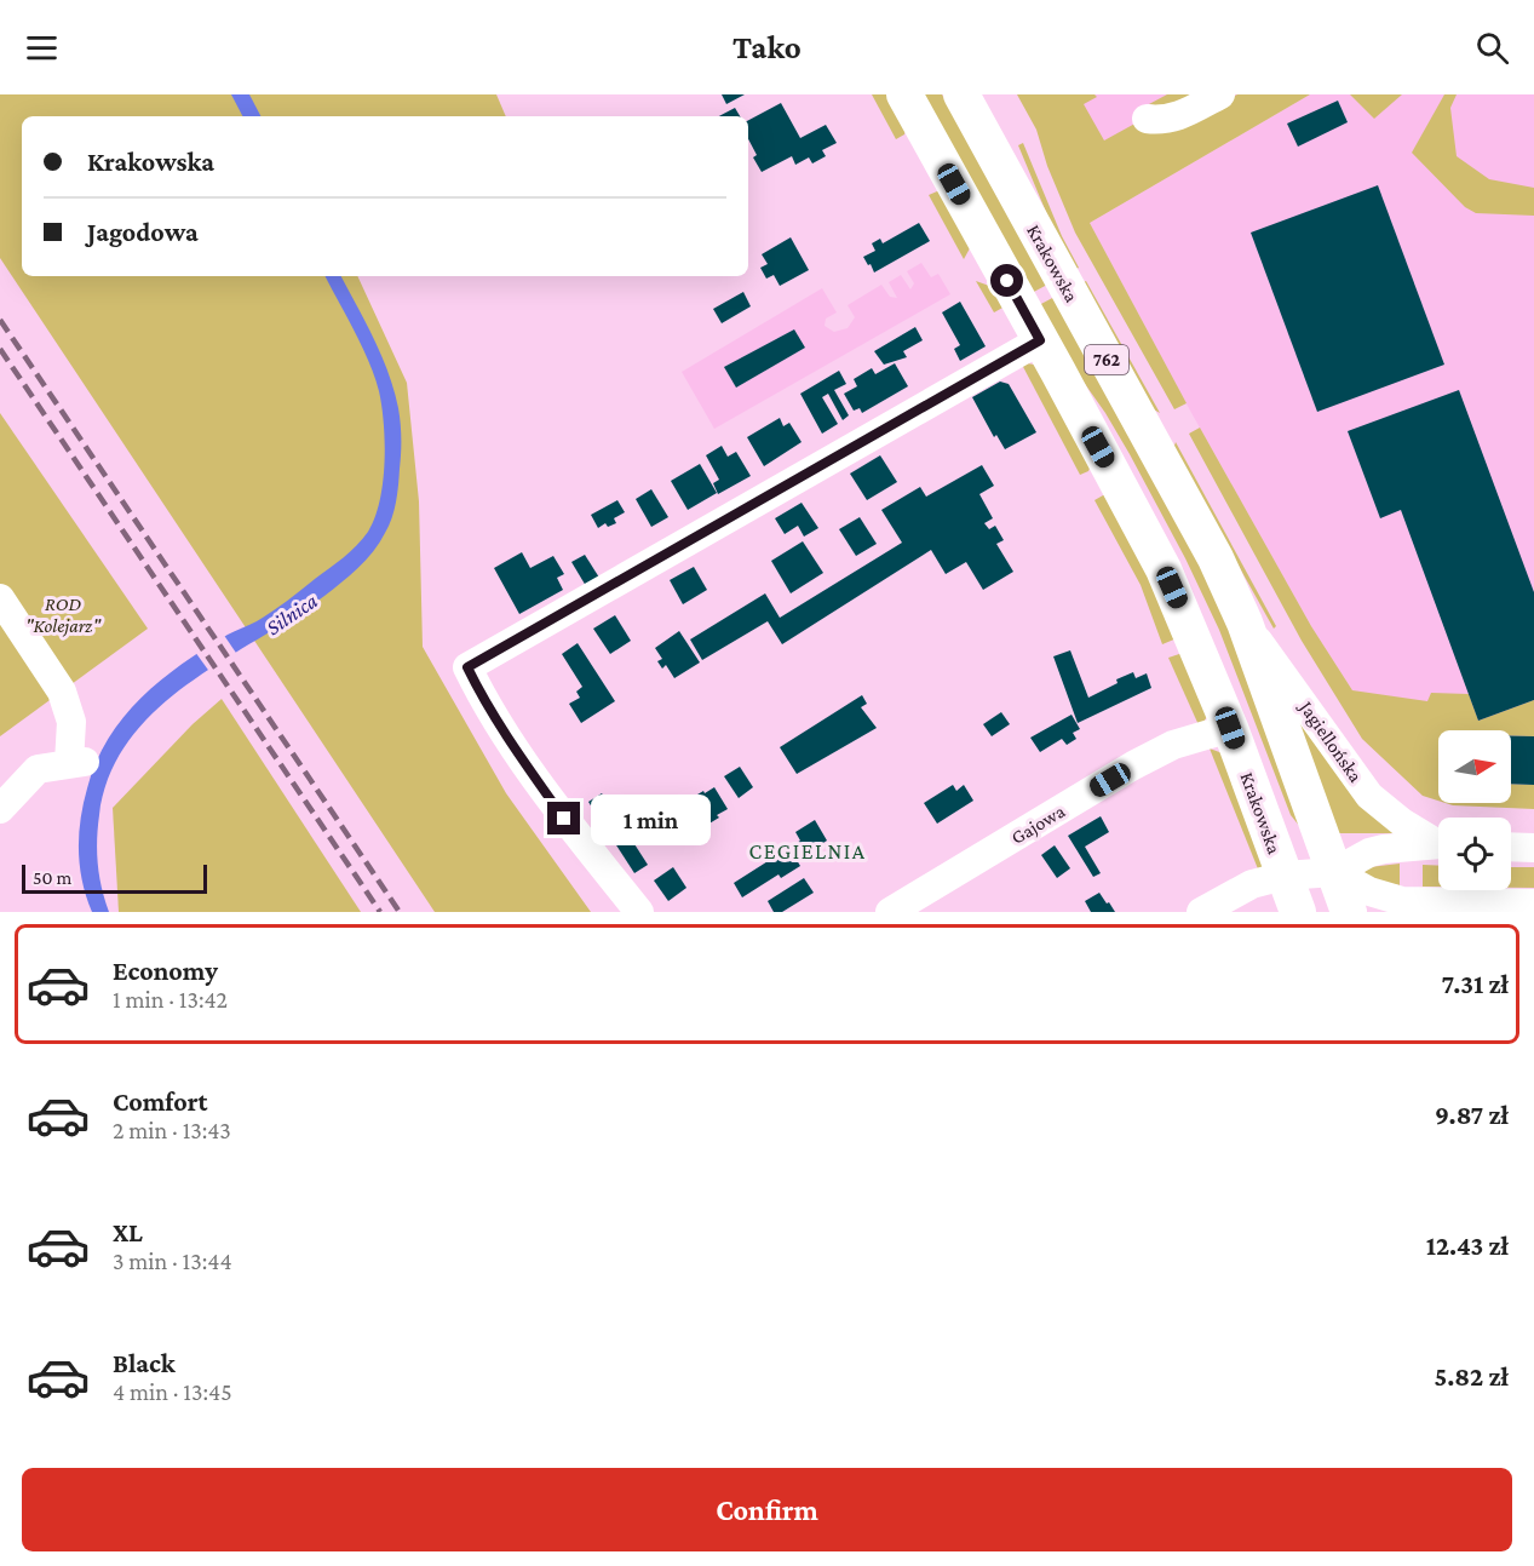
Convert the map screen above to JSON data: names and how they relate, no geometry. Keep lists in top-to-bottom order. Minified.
{"streets":{"main road":["Krakowska","762"],"street":["Jagiellońska","Gajowa"]},"crossings":[["Krakowska","Jagiellońska"],["Krakowska","Gajowa"]],"districts":["CEGIELNIA"],"water":["Silnica"],"parks":["ROD \"Kolejarz\""],"scale_bar":"50 m","north":"right","page":{"header":"Tako","banner":["Krakowska","Jagodowa"],"bubble":"1 min","scale":"50 m","list":[{"name":"Economy","note":"1 min · 13:42","value":"7.31 zł"},{"name":"Comfort","note":"2 min · 13:43","value":"9.87 zł"},{"name":"XL","note":"3 min · 13:44","value":"12.43 zł"},{"name":"Black","note":"4 min · 13:45","value":"5.82 zł"}],"buttons":"Confirm"}}
